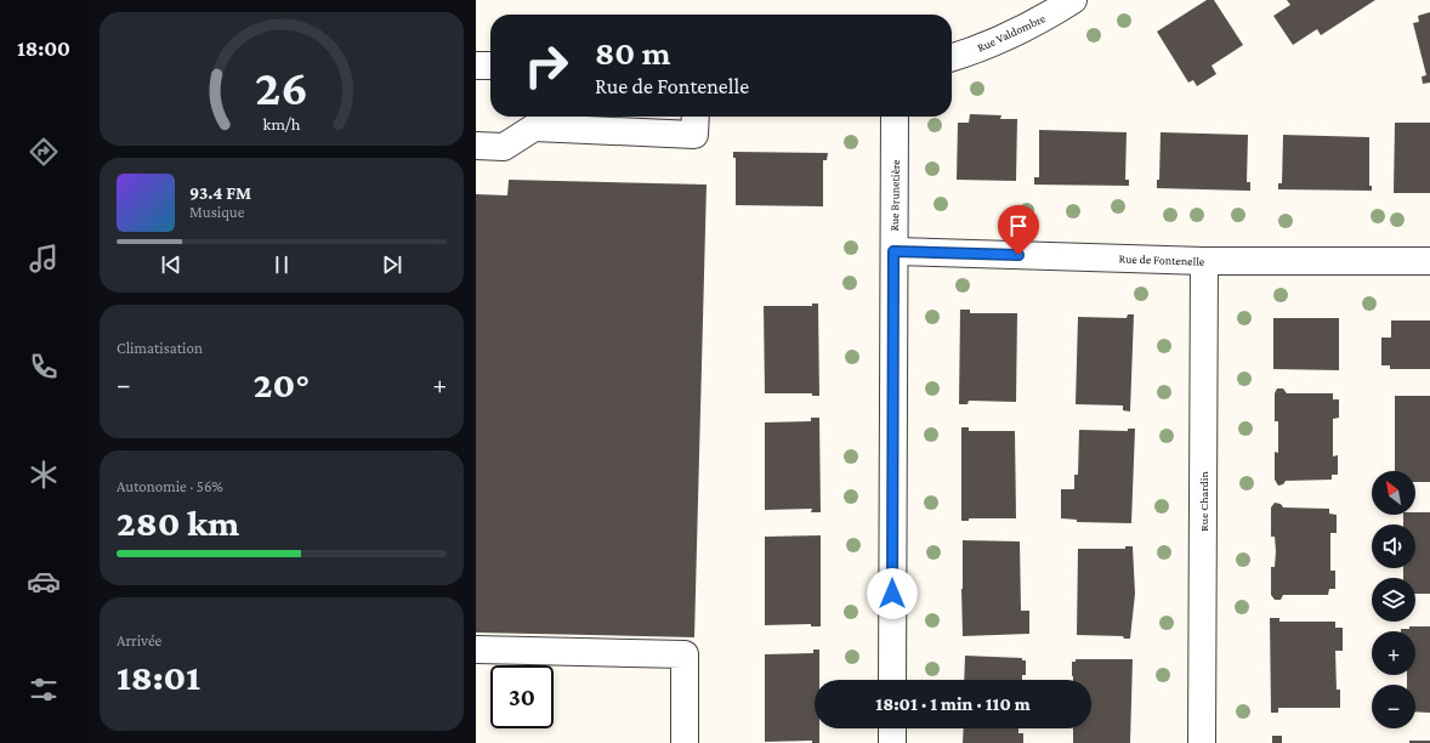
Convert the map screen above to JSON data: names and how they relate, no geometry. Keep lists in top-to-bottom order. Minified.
{"streets":{"street":["Rue Valdombre","Rue Brunetière","Rue de Fontenelle","Rue Chardin"]},"crossings":[["Rue Brunetière","Rue de Fontenelle"],["Rue de Fontenelle","Rue Chardin"]],"north":"top left","page":{"tabs":"18:00","turn":["80 m","Rue de Fontenelle"],"song":["93.4 FM","Musique"],"tile":["Climatisation",["Autonomie · 56%","280 km"],["Arrivée","18:01"]],"heat":["−","20°","+"],"map_buttons":["+","−"],"limit":"30","trip":"18:01 · 1 min · 110 m","gauge":["26","km/h"]}}
